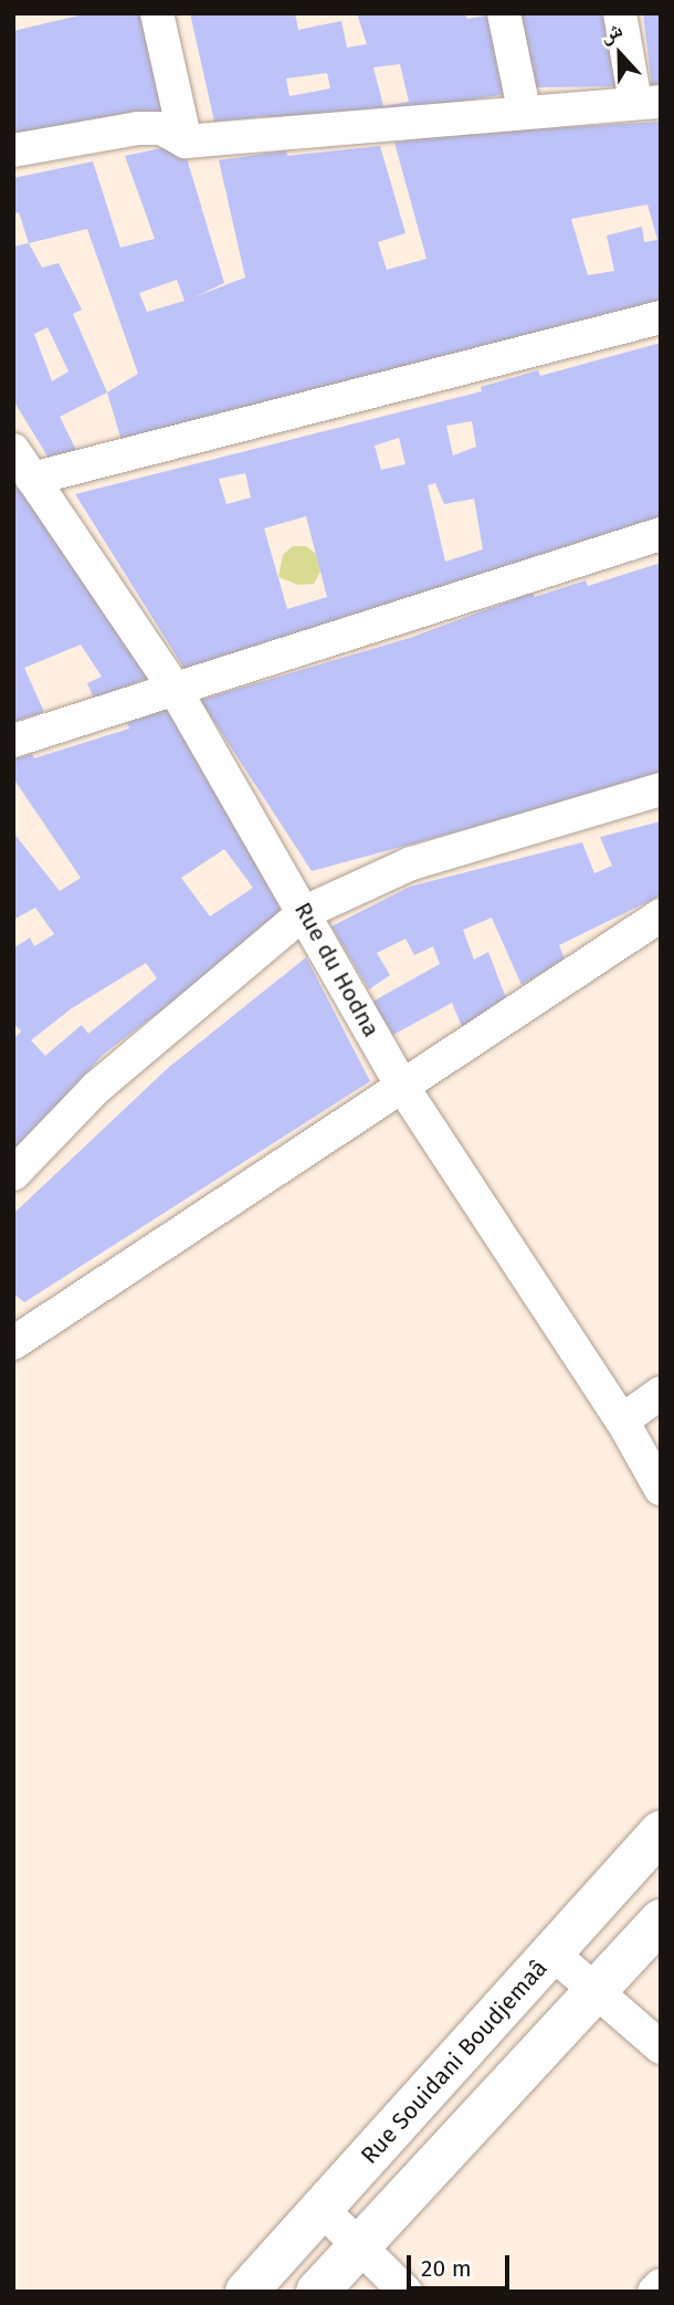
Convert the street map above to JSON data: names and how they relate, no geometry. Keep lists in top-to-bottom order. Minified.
{"streets":{"main road":["Rue Souidani Boudjemaâ"],"street":["Rue du Hodna"]},"scale_bar":"20 m","north":"top"}
